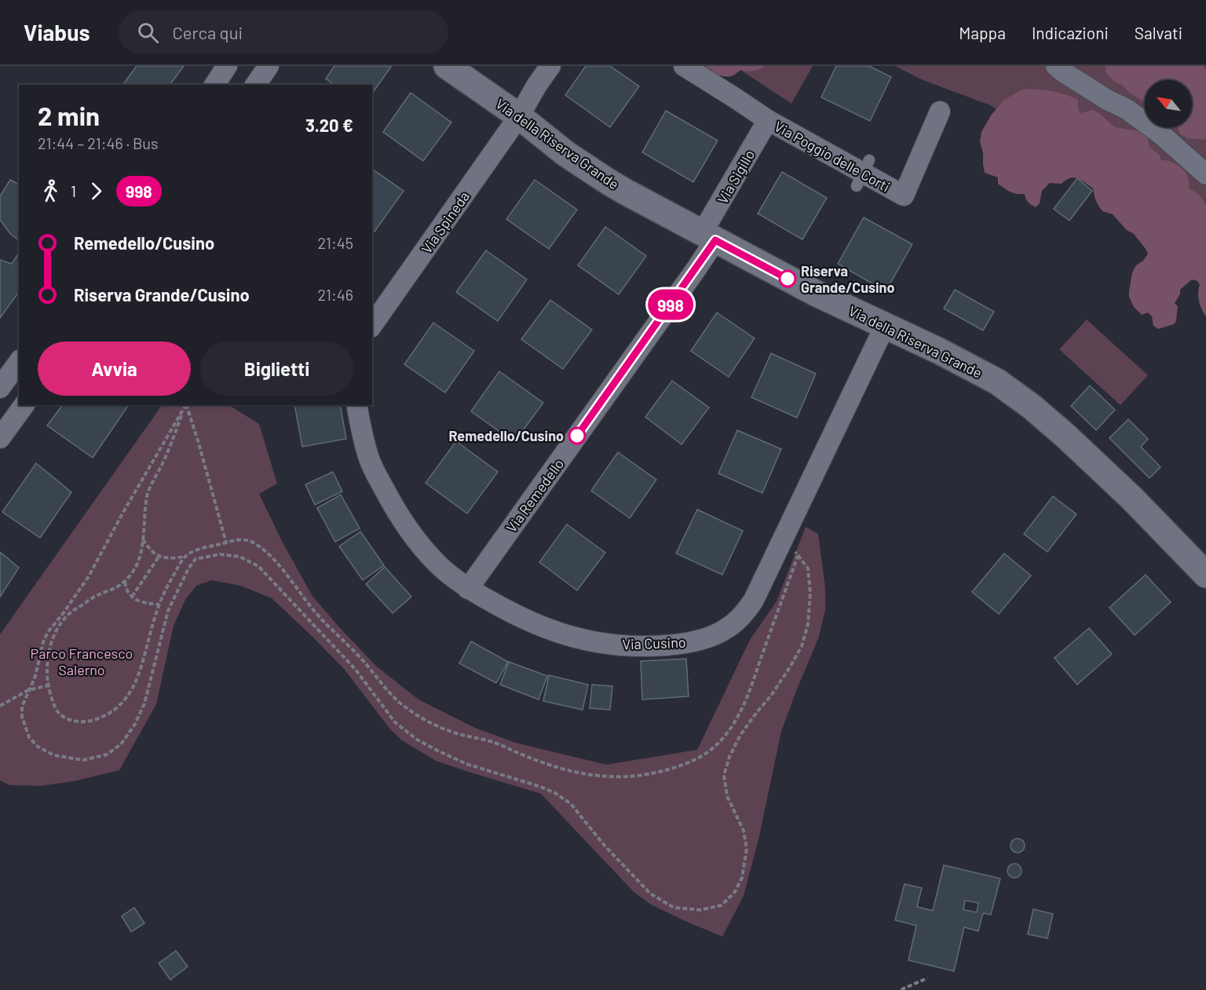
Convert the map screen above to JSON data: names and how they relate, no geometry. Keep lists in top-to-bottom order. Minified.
{"streets":{"street":["Via della Riserva Grande","Via Poggio delle Corti","Via Sigillo","Via Spineda","Via Remedello","Via Cusino"]},"crossings":[["Via della Riserva Grande","Via Sigillo"],["Via della Riserva Grande","Via Spineda"],["Via della Riserva Grande","Via Remedello"],["Via della Riserva Grande","Via Cusino"],["Via Poggio delle Corti","Via Sigillo"],["Via Sigillo","Via Remedello"],["Via Remedello","Via Cusino"]],"parks":["Parco Francesco Salerno"],"places":["Riserva Grande/Cusino","Remedello/Cusino"],"lines":["bus line 998"],"north":"top left","page":{"header":"Viabus","search":"Cerca qui","nav":["Mappa","Indicazioni","Salvati"],"on_map":"998","heading":["2 min","21:44 – 21:46 · Bus","3.20 €"],"legs":["1","998"],"list":[{"name":"Remedello/Cusino","value":"21:45"},{"name":"Riserva Grande/Cusino","value":"21:46"}],"buttons":["Avvia","Biglietti"]}}
